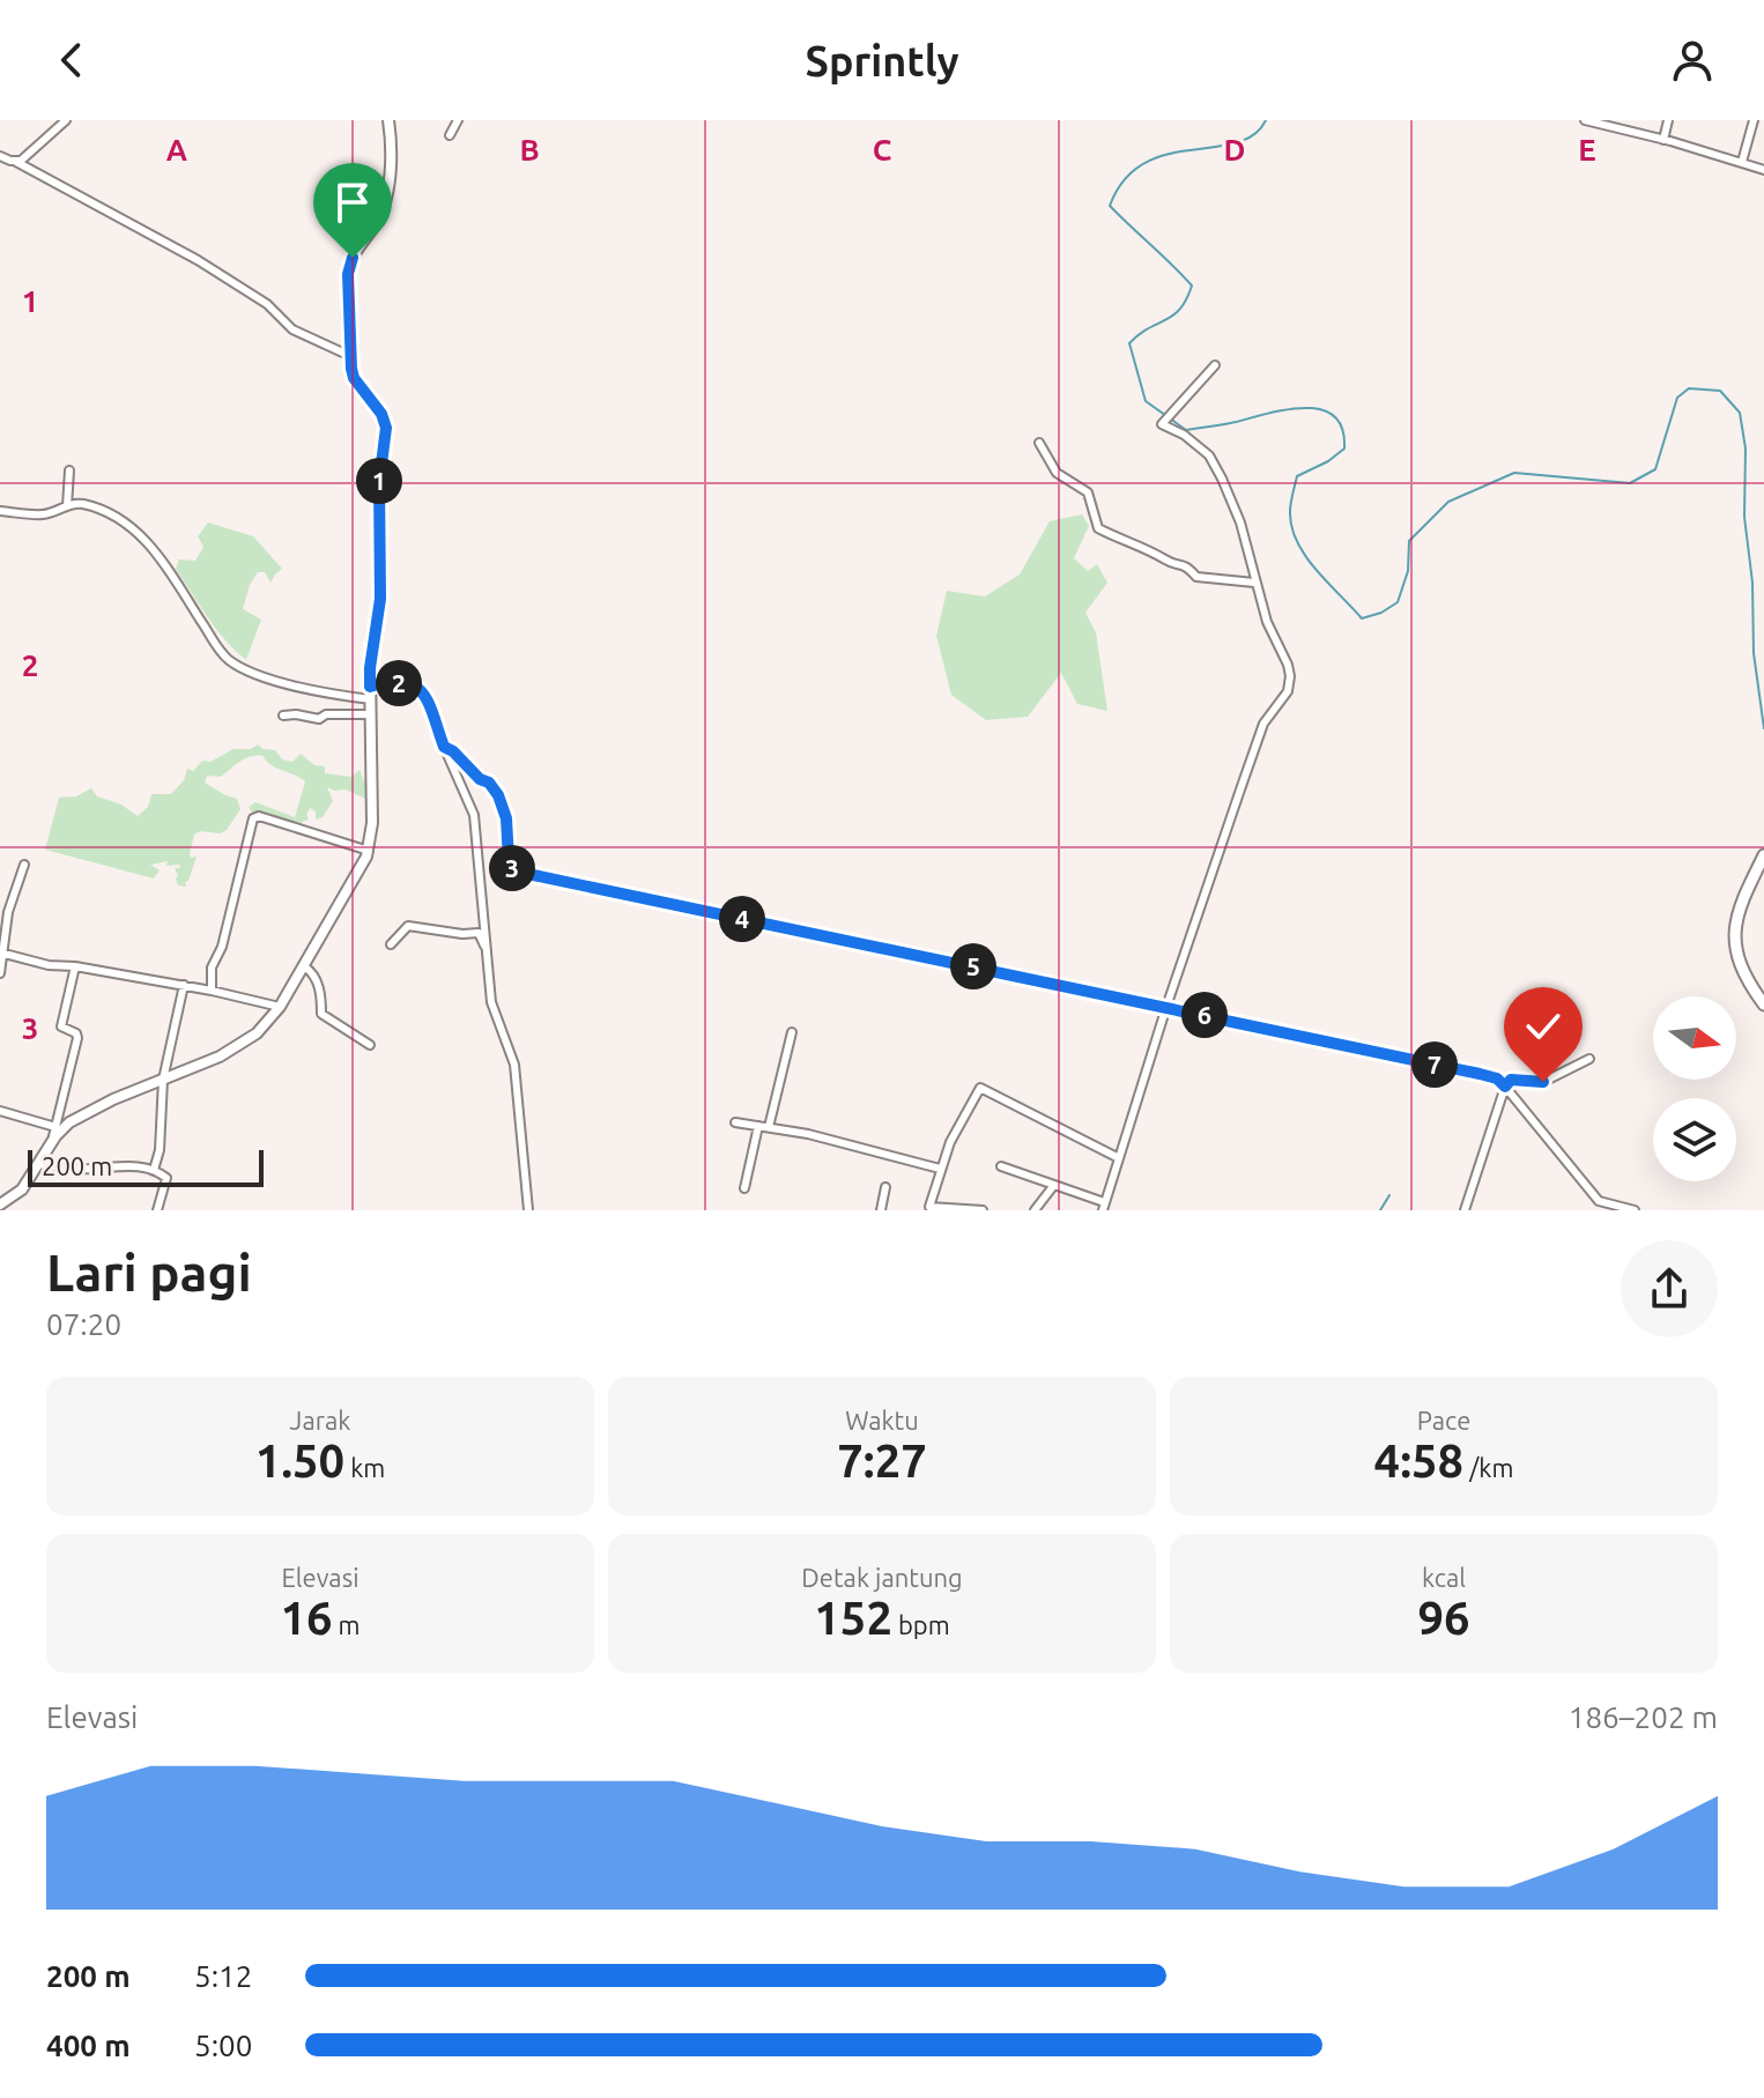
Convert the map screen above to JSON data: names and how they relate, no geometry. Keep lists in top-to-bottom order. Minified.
{"scale_bar":"200 m","north":"right","page":{"header":"Sprintly","pins":["1","2","3","4","5","6","7"],"scale":"200 m","heading":["Lari pagi","07:20"],"stats":[["Jarak","1.50 km"],["Waktu","7:27"],["Pace","4:58 /km"],["Elevasi","16 m"],["Detak jantung","152 bpm"],["kcal","96"]],"chart":["Elevasi","186–202 m"],"list":[{"name":"200 m","note":"5:12"},{"name":"400 m","note":"5:00"}]},"grid":{"columns":["A","B","C","D","E"],"rows":["1","2","3"]}}
